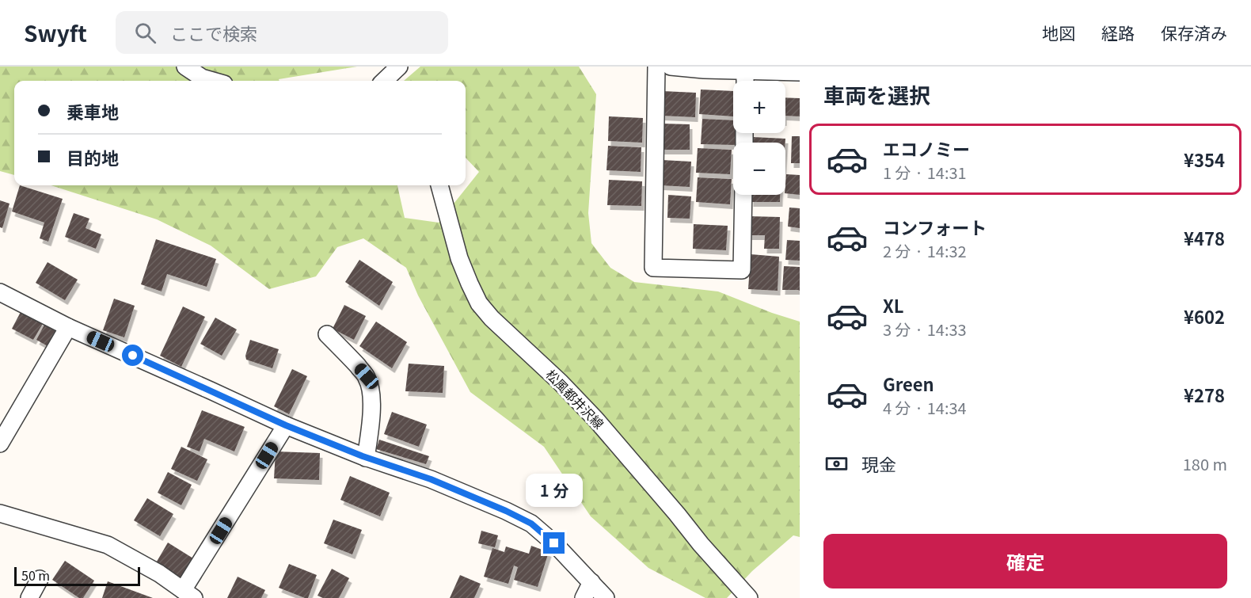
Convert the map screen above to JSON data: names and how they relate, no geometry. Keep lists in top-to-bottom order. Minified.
{"streets":{"street":["松風都井沢線"]},"scale_bar":"50 m","page":{"header":"Swyft","search":"ここで検索","nav":["地図","経路","保存済み"],"heading":"車両を選択","map_buttons":["+","−"],"banner":["乗車地","目的地"],"list":[{"name":"エコノミー","note":"1 分 · 14:31","value":"¥354"},{"name":"コンフォート","note":"2 分 · 14:32","value":"¥478"},{"name":"XL","note":"3 分 · 14:33","value":"¥602"},{"name":"Green","note":"4 分 · 14:34","value":"¥278"}],"pay":["現金","180 m"],"bubble":"1 分","buttons":"確定","scale":"50 m"}}
